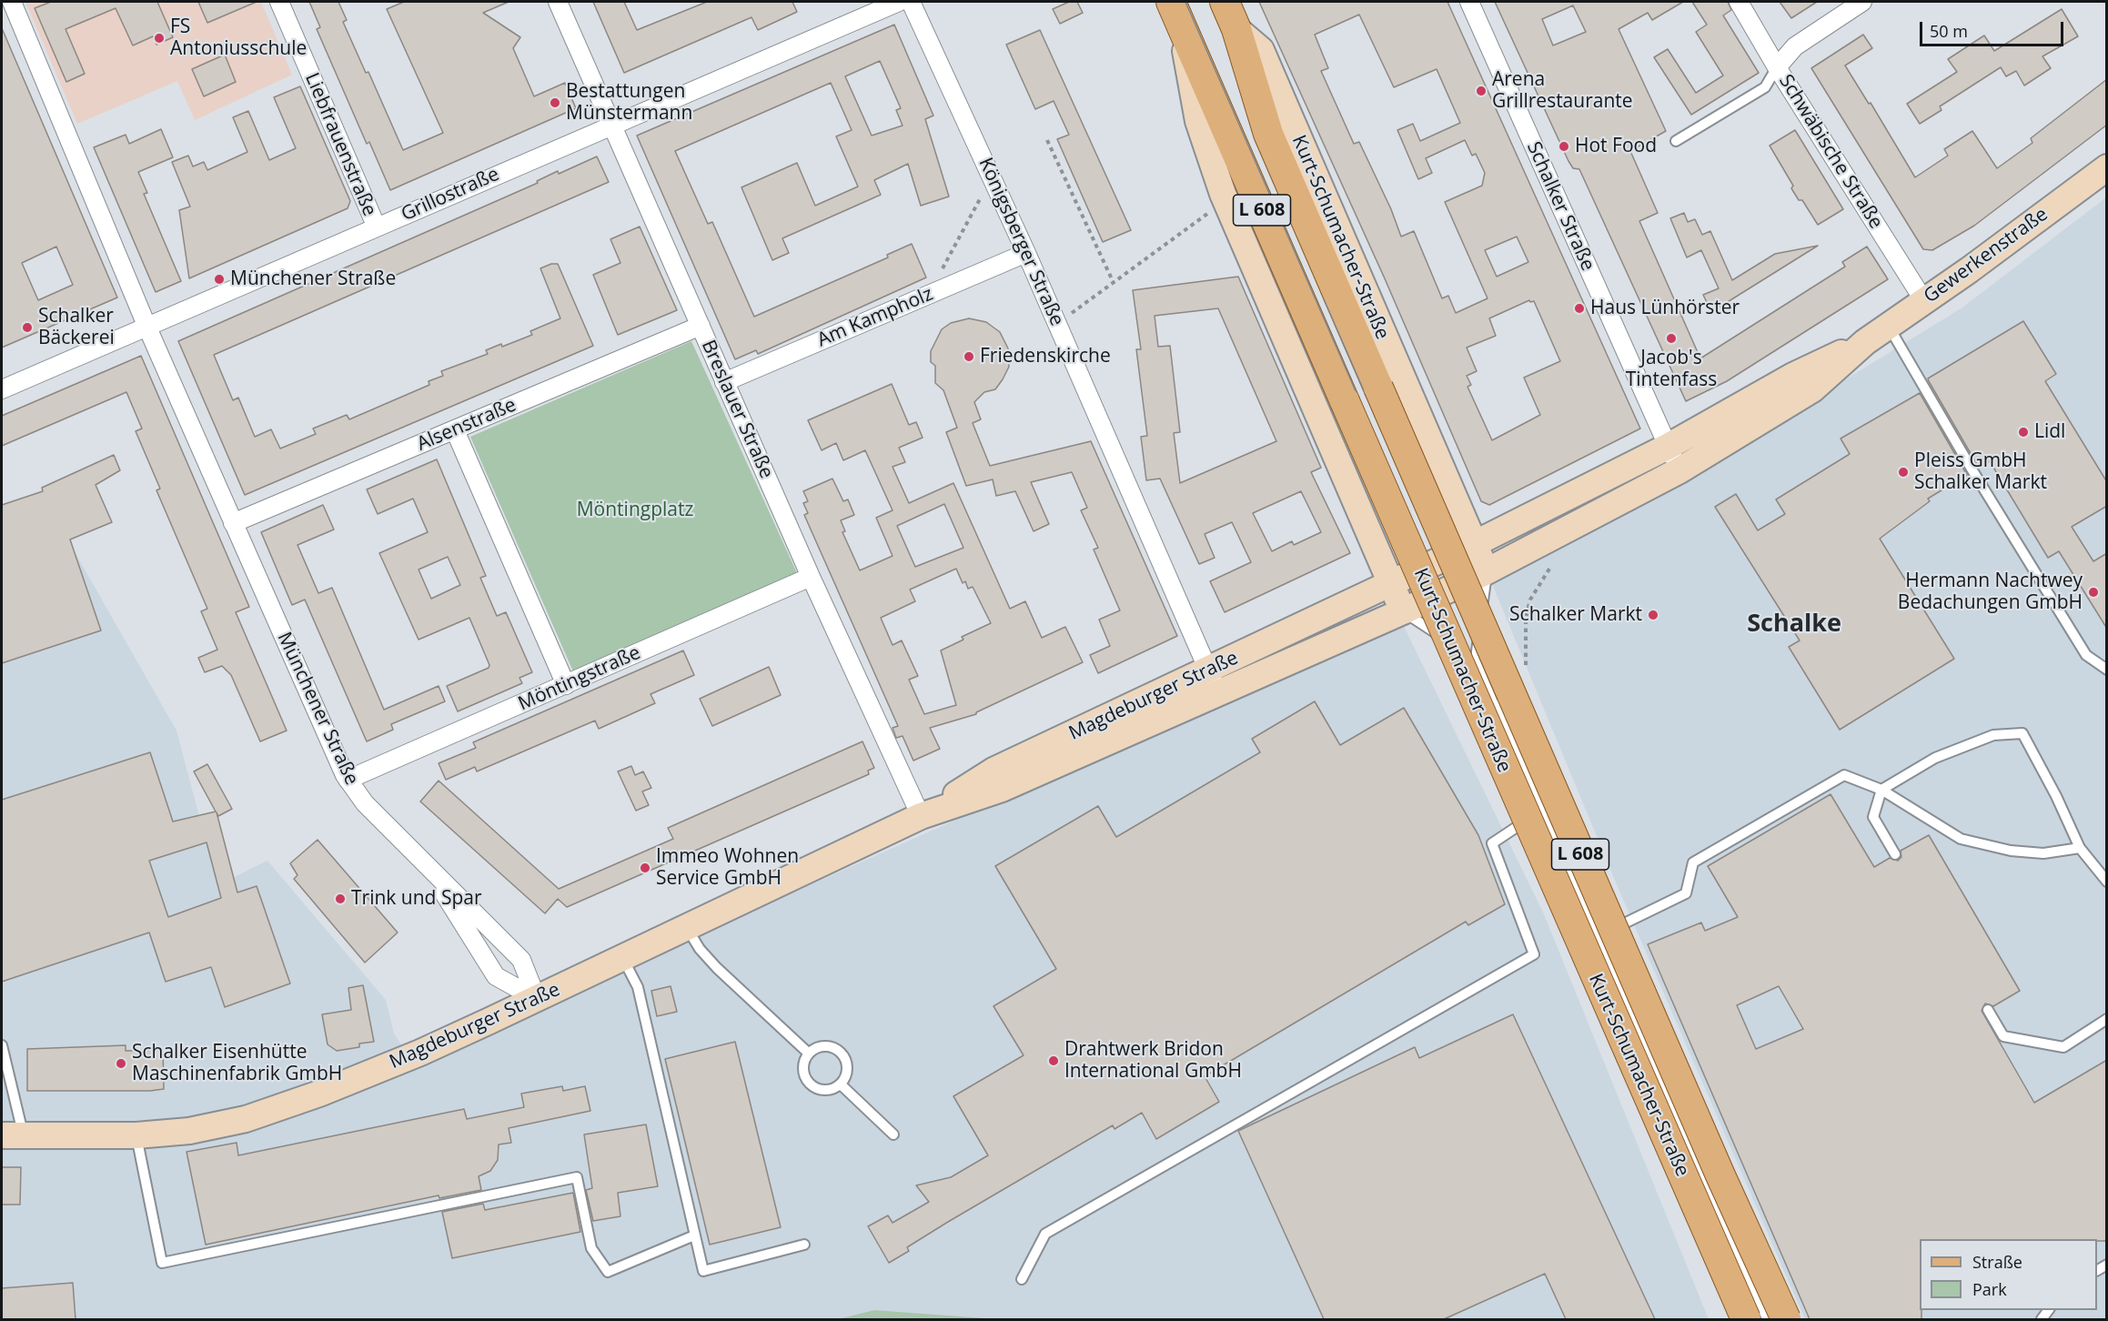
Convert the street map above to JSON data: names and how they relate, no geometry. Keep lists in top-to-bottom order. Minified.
{"streets":{"main road":["L 608","Kurt-Schumacher-Straße"],"street":["Liebfrauenstraße","Schwäbische Straße","Grillostraße","Schalker Straße","Königsberger Straße","Gewerkenstraße","Am Kampholz","Breslauer Straße","Alsenstraße","Möntingstraße","Magdeburger Straße","Münchener Straße"]},"crossings":[["Liebfrauenstraße","Grillostraße"],["Schwäbische Straße","Gewerkenstraße"],["Grillostraße","Breslauer Straße"],["Grillostraße","Münchener Straße"],["Schalker Straße","Gewerkenstraße"],["Kurt-Schumacher-Straße","Magdeburger Straße"],["Königsberger Straße","Am Kampholz"],["Königsberger Straße","Magdeburger Straße"],["Am Kampholz","Breslauer Straße"],["Breslauer Straße","Alsenstraße"],["Breslauer Straße","Möntingstraße"],["Breslauer Straße","Magdeburger Straße"],["Alsenstraße","Münchener Straße"],["Möntingstraße","Münchener Straße"],["Magdeburger Straße","Münchener Straße"]],"districts":["Schalke"],"parks":["Möntingplatz"],"places":["FS Antoniusschule","Arena Grillrestaurante","Bestattungen Münstermann","Hot Food","Münchener Straße","Haus Lünhörster","Schalker Bäckerei","Jacob's Tintenfass","Friedenskirche","Lidl","Pleiss GmbH Schalker Markt","Hermann Nachtwey Bedachungen GmbH","Schalker Markt","Immeo Wohnen Service GmbH","Trink und Spar","Drahtwerk Bridon International GmbH","Schalker Eisenhütte Maschinenfabrik GmbH"],"legend":["Straße","Park"],"scale_bar":"50 m"}
